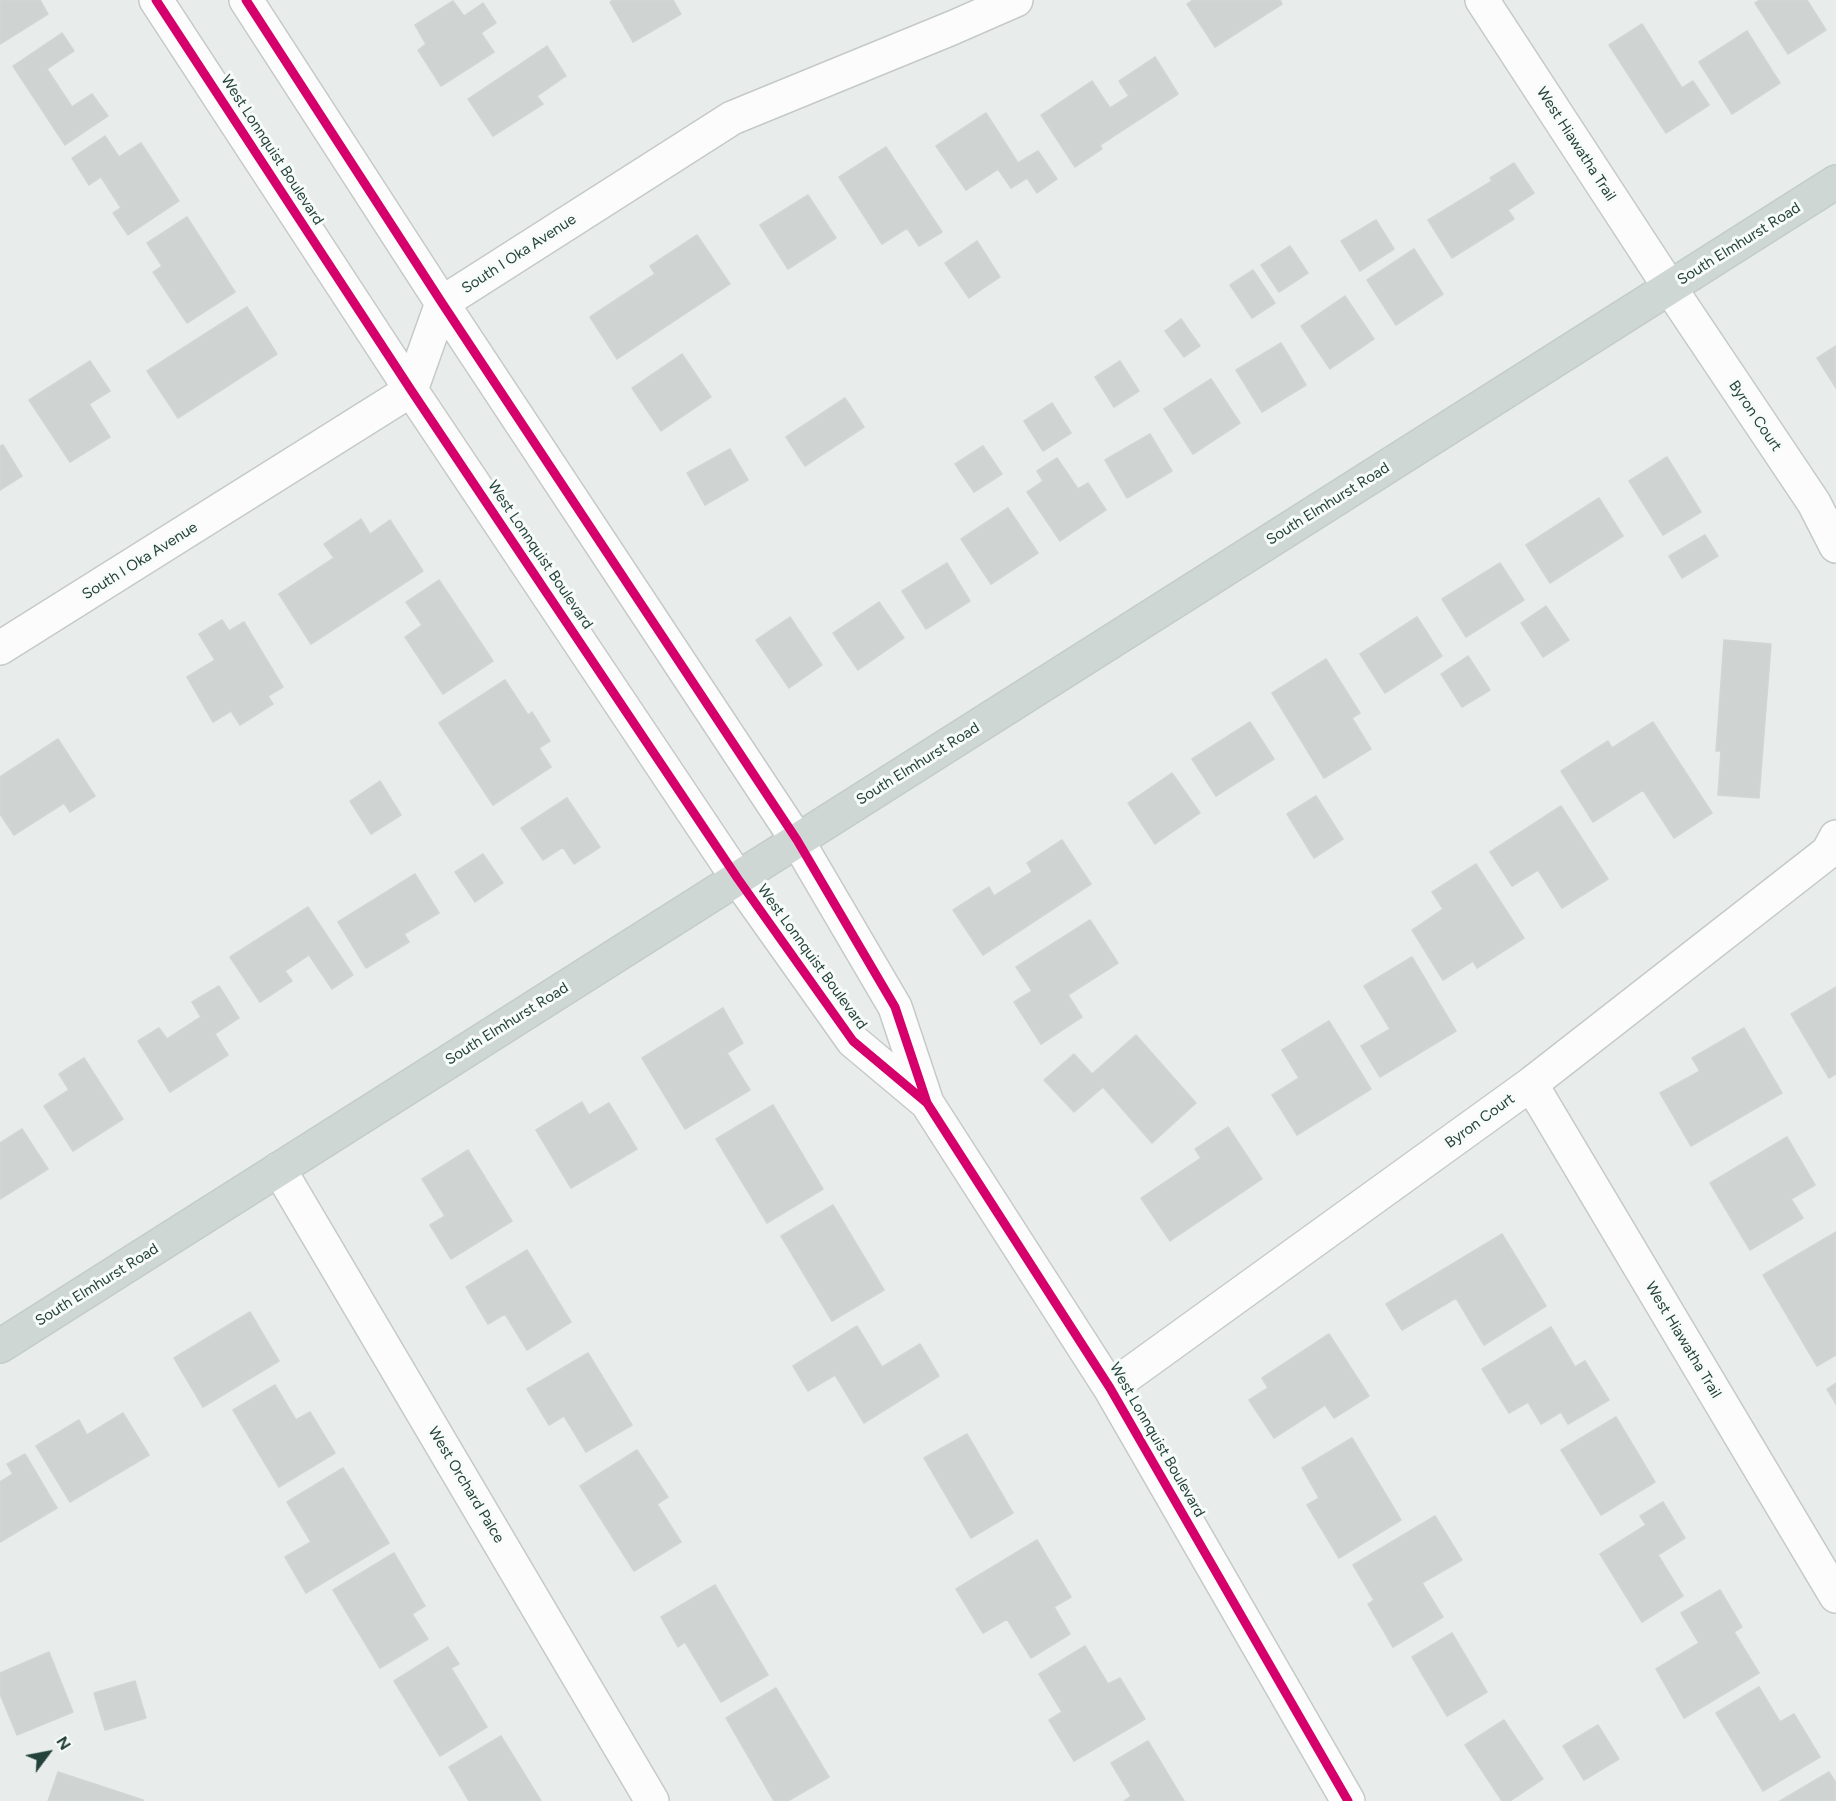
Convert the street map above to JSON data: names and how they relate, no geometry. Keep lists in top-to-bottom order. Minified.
{"streets":{"main road":["South Elmhurst Road"],"street":["West Hiawatha Trail","West Lonnquist Boulevard","South I Oka Avenue","Byron Court","West Orchard Palce"]},"crossings":[["West Hiawatha Trail","South Elmhurst Road"],["West Hiawatha Trail","Byron Court"],["West Lonnquist Boulevard","South Elmhurst Road"],["West Lonnquist Boulevard","South I Oka Avenue"],["West Lonnquist Boulevard","Byron Court"],["South Elmhurst Road","Byron Court"],["South Elmhurst Road","West Orchard Palce"]],"north":"top right"}
